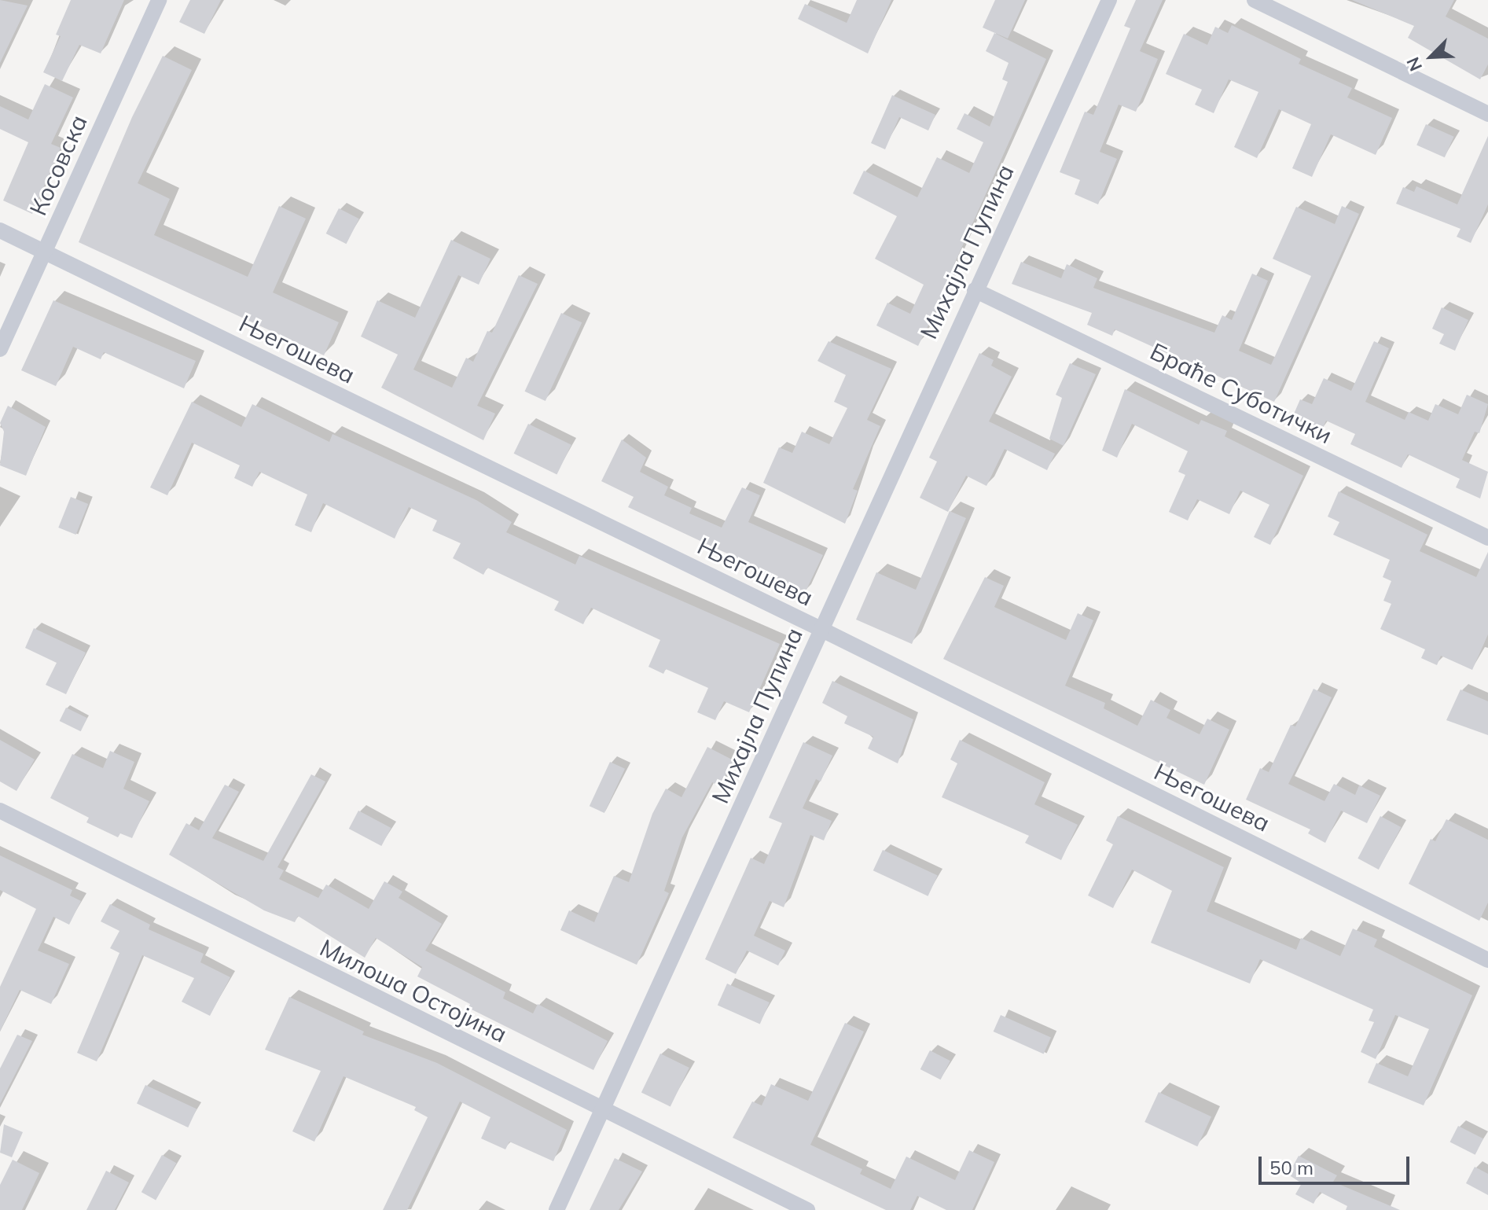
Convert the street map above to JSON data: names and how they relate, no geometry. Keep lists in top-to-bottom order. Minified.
{"streets":{"street":["Косовска","Михајла Пупина","Његошева","Браће Суботички","Милоша Остојина"]},"crossings":[["Косовска","Његошева"],["Михајла Пупина","Његошева"],["Михајла Пупина","Браће Суботички"],["Михајла Пупина","Милоша Остојина"]],"scale_bar":"50 m","north":"bottom left"}
